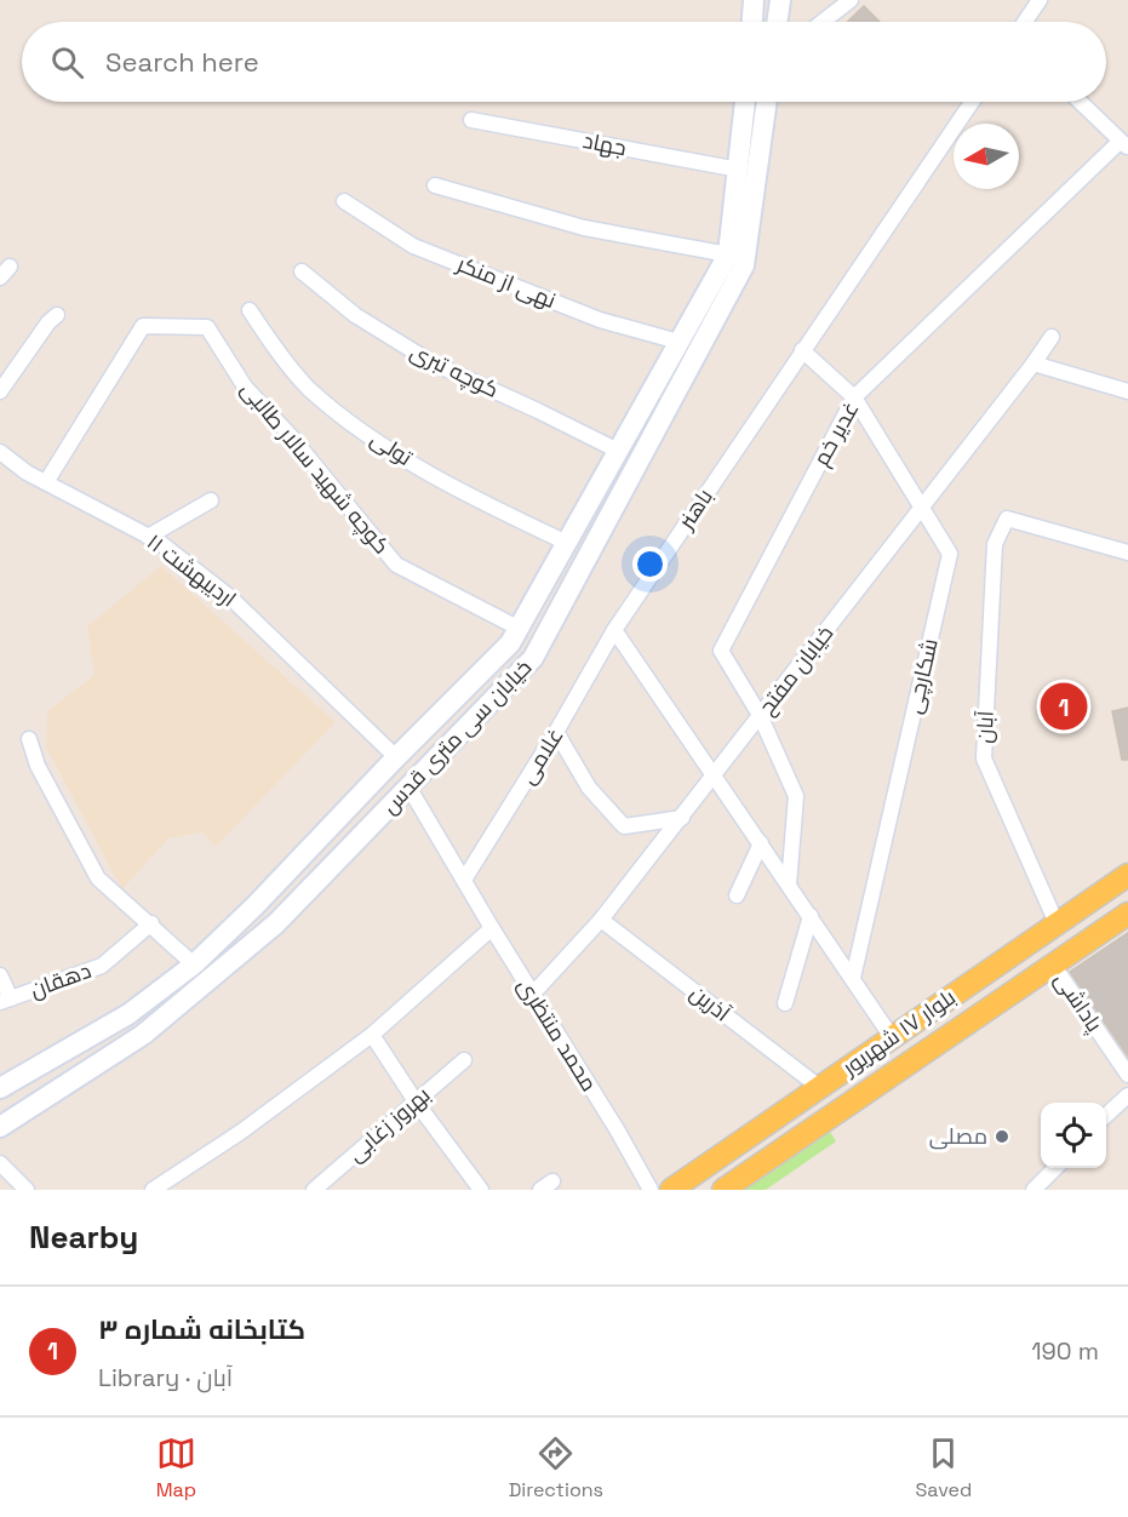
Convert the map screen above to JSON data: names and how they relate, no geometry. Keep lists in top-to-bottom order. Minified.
{"streets":{"main road":["خیابان سی متری قدس","بلوار ١٧ شهریور"],"street":["جهاد","نهی از منکر","کوچه تبری","غدیر خم","تولی","کوچه شهید سالار طالبی","باهنر","۱۱ اردیبهشت","خیابان مفتح","شکارچی","آبان","غلامی","دهقان","پاداشی","آذرین","محمد منتظری","بهروز زغابی"]},"crossings":[["جهاد","خیابان سی متری قدس"],["نهی از منکر","خیابان سی متری قدس"],["کوچه تبری","خیابان سی متری قدس"],["غدیر خم","خیابان مفتح"],["غدیر خم","شکارچی"],["تولی","خیابان سی متری قدس"],["کوچه شهید سالار طالبی","۱۱ اردیبهشت"],["کوچه شهید سالار طالبی","خیابان سی متری قدس"],["باهنر","شکارچی"],["باهنر","غلامی"],["۱۱ اردیبهشت","خیابان سی متری قدس"],["خیابان مفتح","شکارچی"],["خیابان مفتح","آذرین"],["خیابان مفتح","محمد منتظری"],["آبان","بلوار ١٧ شهریور"],["خیابان سی متری قدس","محمد منتظری"],["غلامی","محمد منتظری"],["پاداشی","بلوار ١٧ شهریور"],["آذرین","بلوار ١٧ شهریور"]],"places":["مصلی"],"north":"left","page":{"search":"Search here","pins":"1","heading":"Nearby","list":[{"mark":"1","name":"کتابخانه شماره ۳","note":"Library · آبان","value":"190 m"}],"nav":["Map","Directions","Saved"]}}
